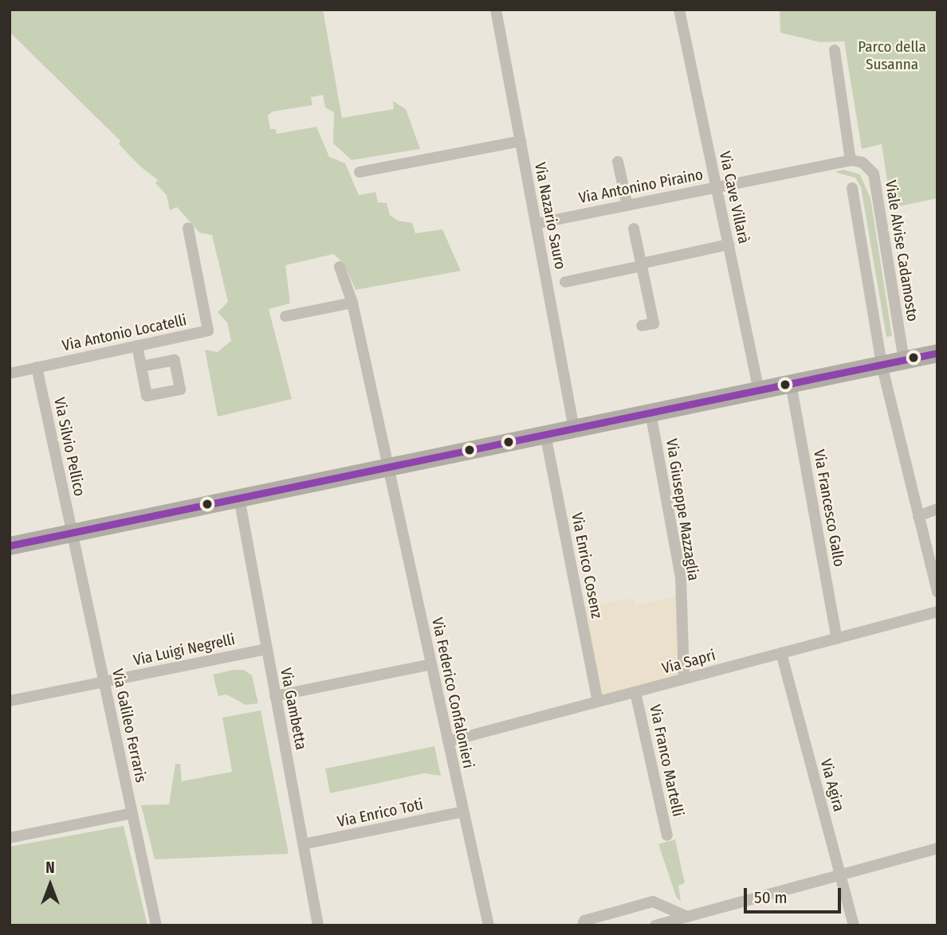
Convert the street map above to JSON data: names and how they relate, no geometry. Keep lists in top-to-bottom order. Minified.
{"streets":{"street":["Via Antonino Piraino","Via Cave Villarà","Via Nazario Sauro","Viale Alvise Cadamosto","Via Antonio Locatelli","Via Silvio Pellico","Via Francesco Gallo","Via Giuseppe Mazzaglia","Via Enrico Cosenz","Via Luigi Negrelli","Via Sapri","Via Federico Confalonieri","Via Gambetta","Via Galileo Ferraris","Via Franco Martelli","Via Agira","Via Enrico Toti"]},"crossings":[["Via Antonino Piraino","Via Cave Villarà"],["Via Antonino Piraino","Via Nazario Sauro"],["Via Antonino Piraino","Viale Alvise Cadamosto"],["Via Antonio Locatelli","Via Silvio Pellico"],["Via Silvio Pellico","Via Galileo Ferraris"],["Via Francesco Gallo","Via Sapri"],["Via Giuseppe Mazzaglia","Via Sapri"],["Via Enrico Cosenz","Via Sapri"],["Via Luigi Negrelli","Via Gambetta"],["Via Luigi Negrelli","Via Galileo Ferraris"],["Via Sapri","Via Federico Confalonieri"],["Via Sapri","Via Franco Martelli"],["Via Sapri","Via Agira"],["Via Federico Confalonieri","Via Enrico Toti"],["Via Gambetta","Via Enrico Toti"]],"parks":["Parco della Susanna"],"scale_bar":"50 m","north":"top"}
